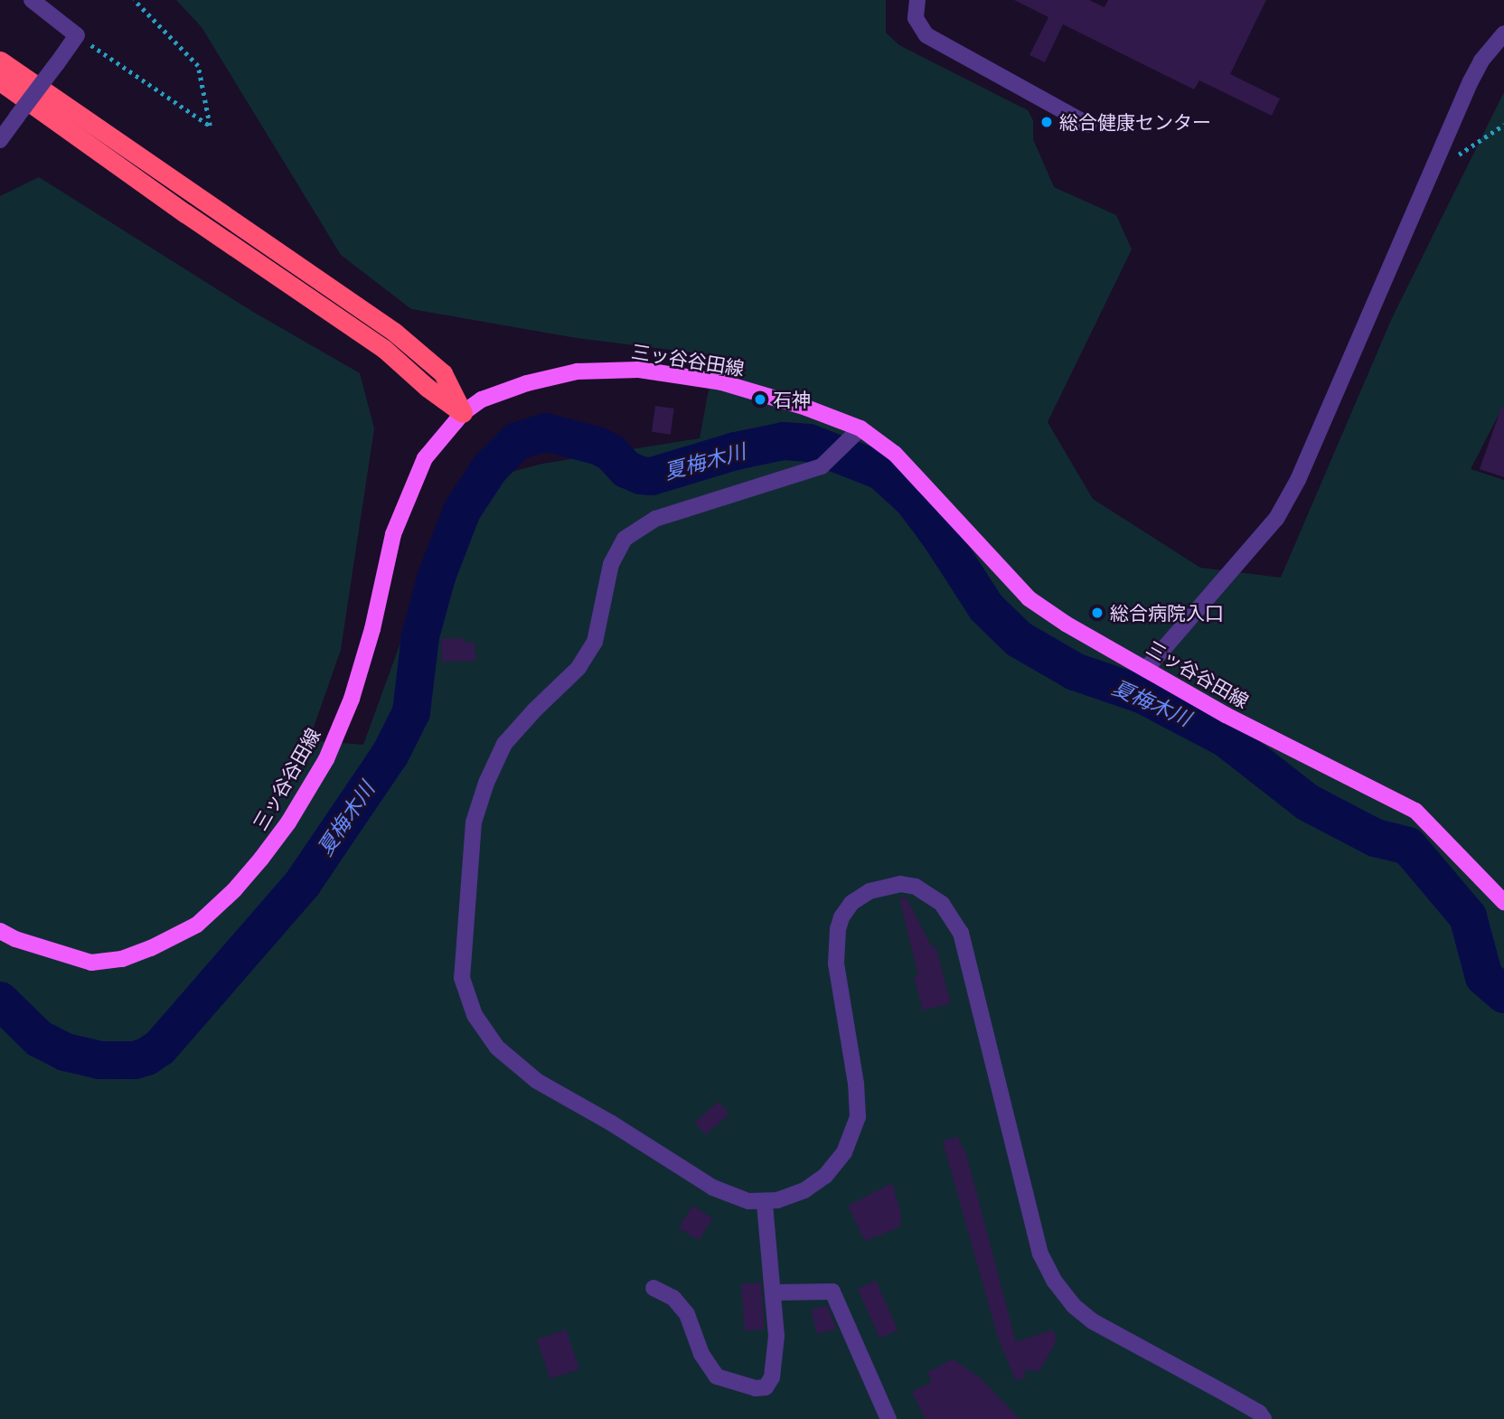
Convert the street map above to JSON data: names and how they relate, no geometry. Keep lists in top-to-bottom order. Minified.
{"streets":{"main road":["三ッ谷谷田線"]},"water":["夏梅木川"],"places":["総合健康センター","石神","総合病院入口"]}
